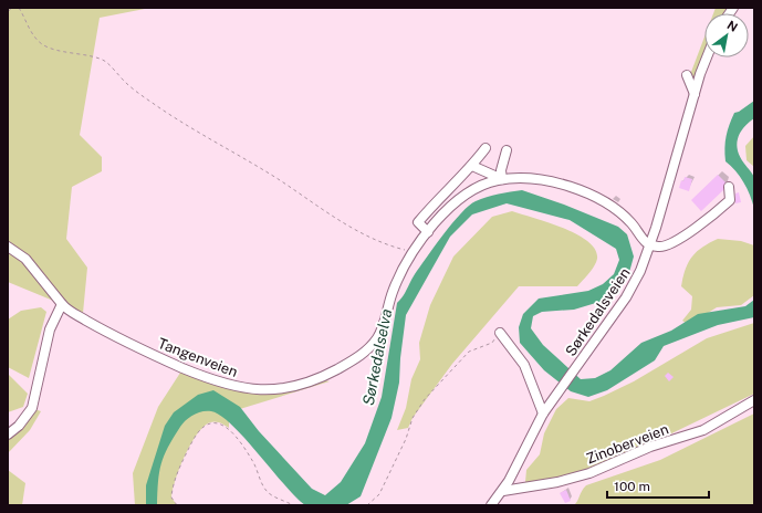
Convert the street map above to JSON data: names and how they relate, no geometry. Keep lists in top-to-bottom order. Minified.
{"streets":{"street":["Sørkedalsveien","Tangenveien","Zinoberveien"]},"crossings":[["Sørkedalsveien","Tangenveien"],["Sørkedalsveien","Zinoberveien"]],"water":["Sørkedalselva"],"scale_bar":"100 m","north":"top right"}
